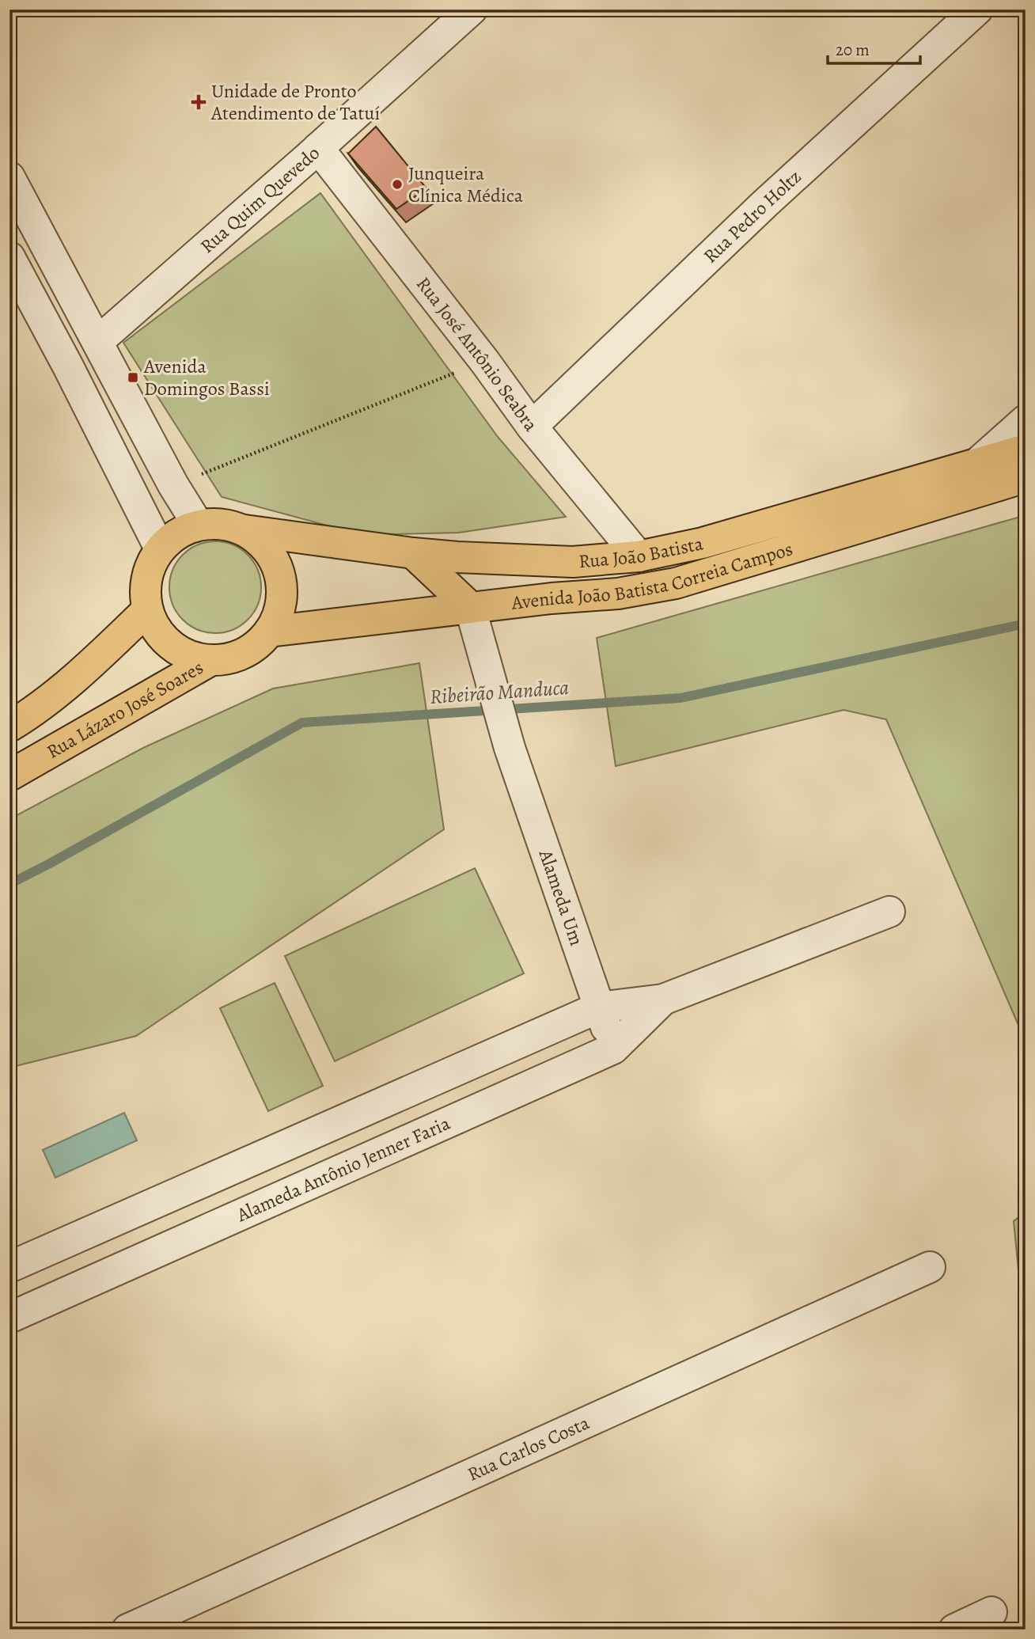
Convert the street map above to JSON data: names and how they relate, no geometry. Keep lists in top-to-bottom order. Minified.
{"streets":{"main road":["Rua João Batista","Avenida João Batista Correia Campos","Rua Lázaro José Soares"],"street":["Rua Quim Quevedo","Rua Pedro Holtz","Rua José Antônio Seabra","Alameda Um","Alameda Antônio Jenner Faria","Rua Carlos Costa"]},"crossings":[["Rua Quim Quevedo","Rua José Antônio Seabra"],["Rua Pedro Holtz","Rua José Antônio Seabra"],["Rua José Antônio Seabra","Rua João Batista"],["Rua João Batista","Avenida João Batista Correia Campos"],["Rua João Batista","Rua Lázaro José Soares"],["Avenida João Batista Correia Campos","Rua Lázaro José Soares"],["Avenida João Batista Correia Campos","Alameda Um"],["Alameda Um","Alameda Antônio Jenner Faria"]],"water":["Ribeirão Manduca"],"places":{"health":["Unidade de Pronto Atendimento de Tatuí"],"other":["Junqueira Clínica Médica"],"transit":["Avenida Domingos Bassi"]},"scale_bar":"20 m"}
